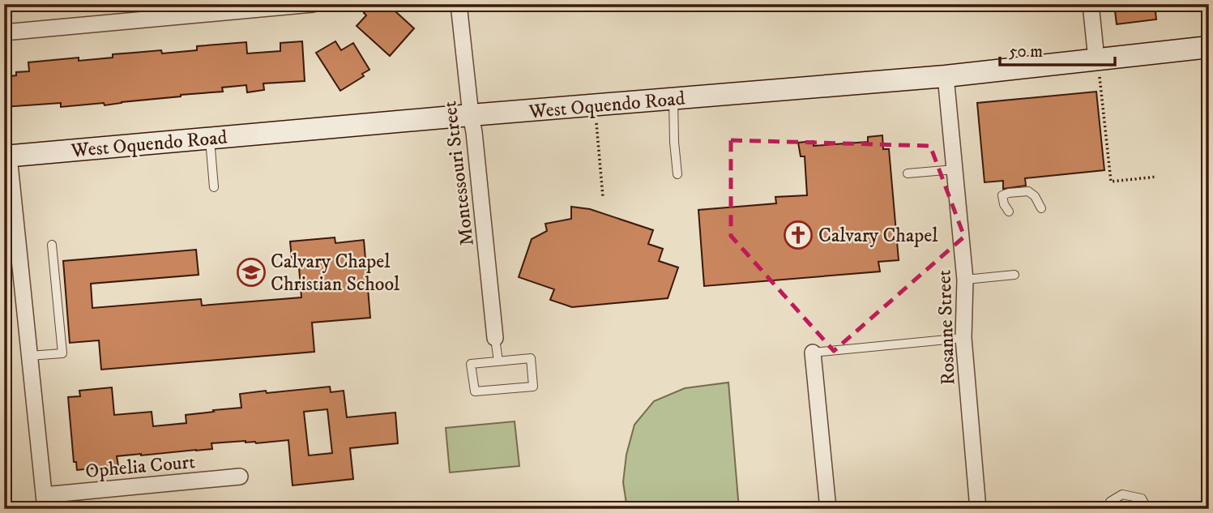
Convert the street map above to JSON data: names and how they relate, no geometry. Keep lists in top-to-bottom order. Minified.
{"streets":{"street":["West Oquendo Road","Montessouri Street","Rosanne Street","Ophelia Court"]},"crossings":[["West Oquendo Road","Montessouri Street"],["West Oquendo Road","Rosanne Street"]],"places":{"church":["Calvary Chapel"],"school or university":["Calvary Chapel Christian School"]},"scale_bar":"50 m"}
